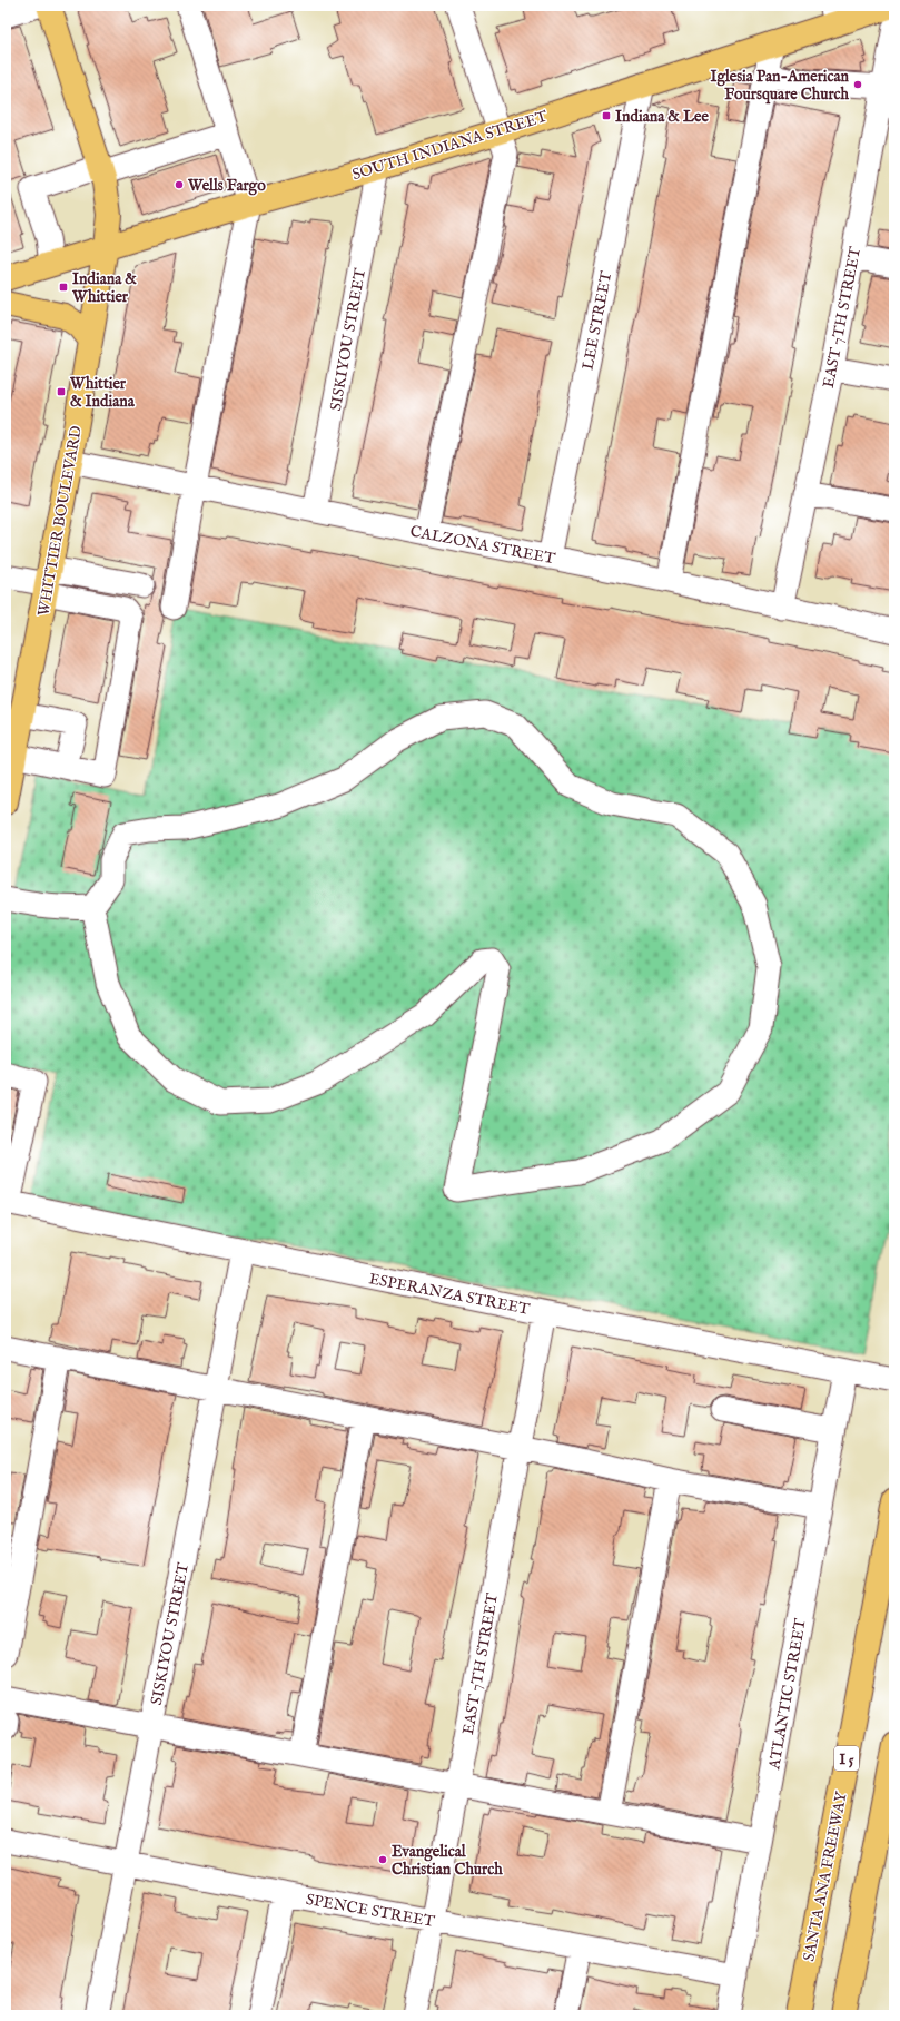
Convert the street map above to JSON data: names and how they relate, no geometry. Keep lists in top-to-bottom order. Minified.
{"streets":{"main road":["SOUTH INDIANA STREET","WHITTIER BOULEVARD","I 5","SANTA ANA FREEWAY"],"street":["EAST 7TH STREET","LEE STREET","SISKIYOU STREET","CALZONA STREET","ESPERANZA STREET","ATLANTIC STREET","SPENCE STREET"]},"crossings":[["SOUTH INDIANA STREET","LEE STREET"],["SOUTH INDIANA STREET","SISKIYOU STREET"],["SOUTH INDIANA STREET","WHITTIER BOULEVARD"],["EAST 7TH STREET","CALZONA STREET"],["EAST 7TH STREET","ESPERANZA STREET"],["EAST 7TH STREET","SPENCE STREET"],["LEE STREET","CALZONA STREET"],["SISKIYOU STREET","CALZONA STREET"],["SISKIYOU STREET","ESPERANZA STREET"],["SISKIYOU STREET","SPENCE STREET"],["WHITTIER BOULEVARD","CALZONA STREET"],["ESPERANZA STREET","ATLANTIC STREET"],["ATLANTIC STREET","SPENCE STREET"]],"places":{"other":["Iglesia Pan-American Foursquare Church","Wells Fargo","Evangelical Christian Church"],"transit":["Indiana & Lee","Indiana & Whittier","Whittier & Indiana"]}}
